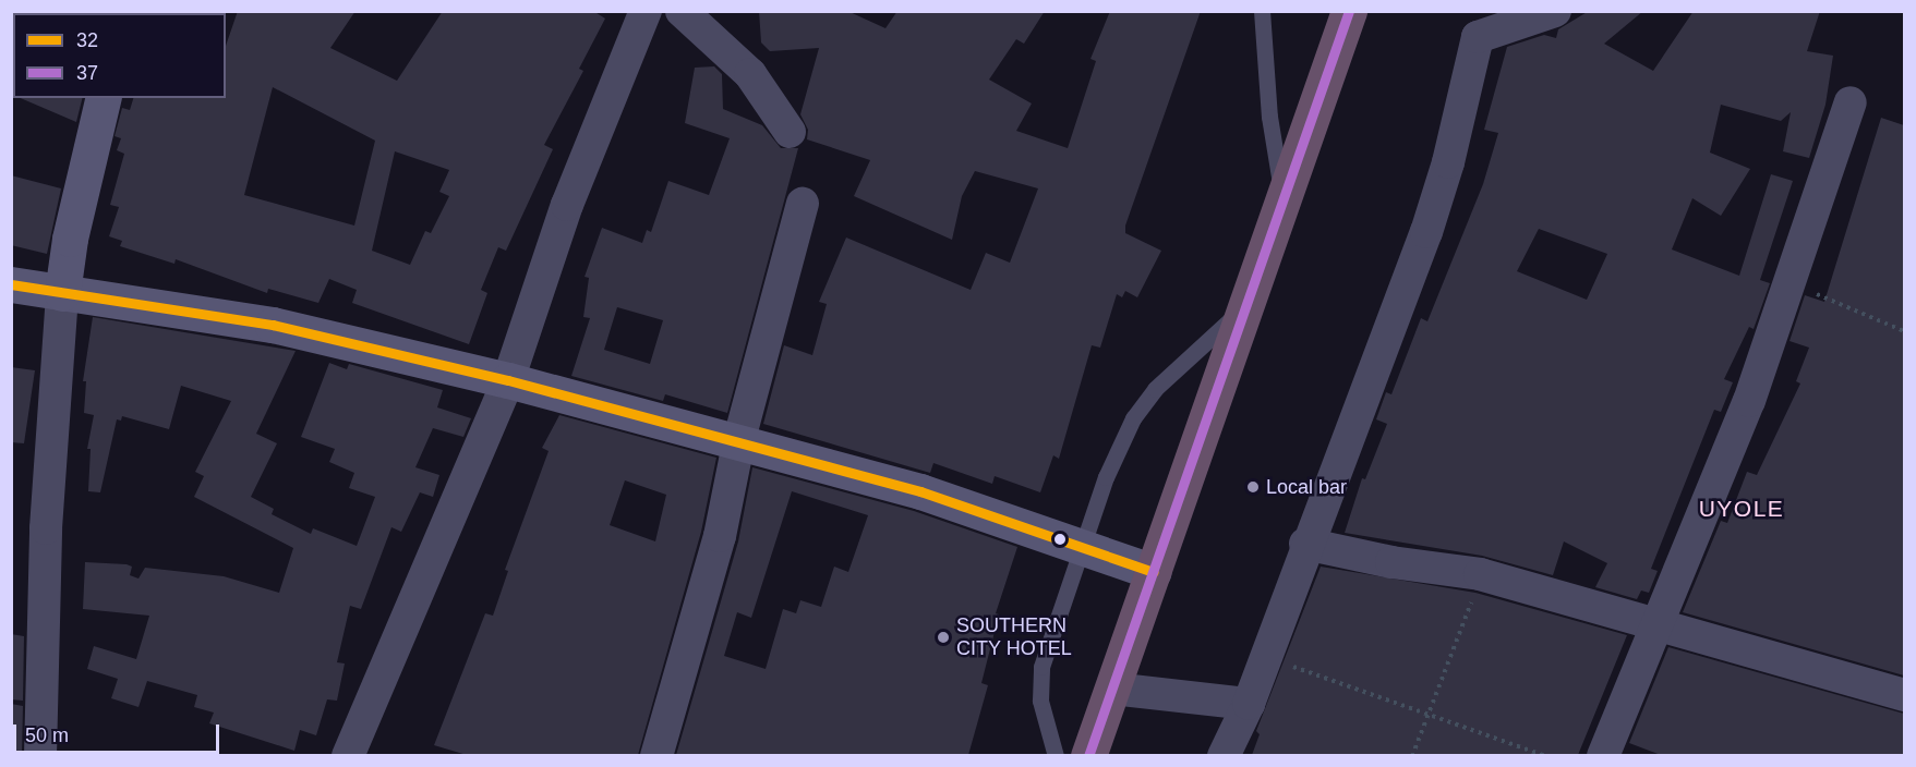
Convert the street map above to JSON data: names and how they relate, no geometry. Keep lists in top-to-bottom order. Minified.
{"districts":["UYOLE"],"places":["Local bar","SOUTHERN CITY HOTEL"],"lines":["transit line 37","transit line 32"],"legend":["32","37"],"scale_bar":"50 m"}
